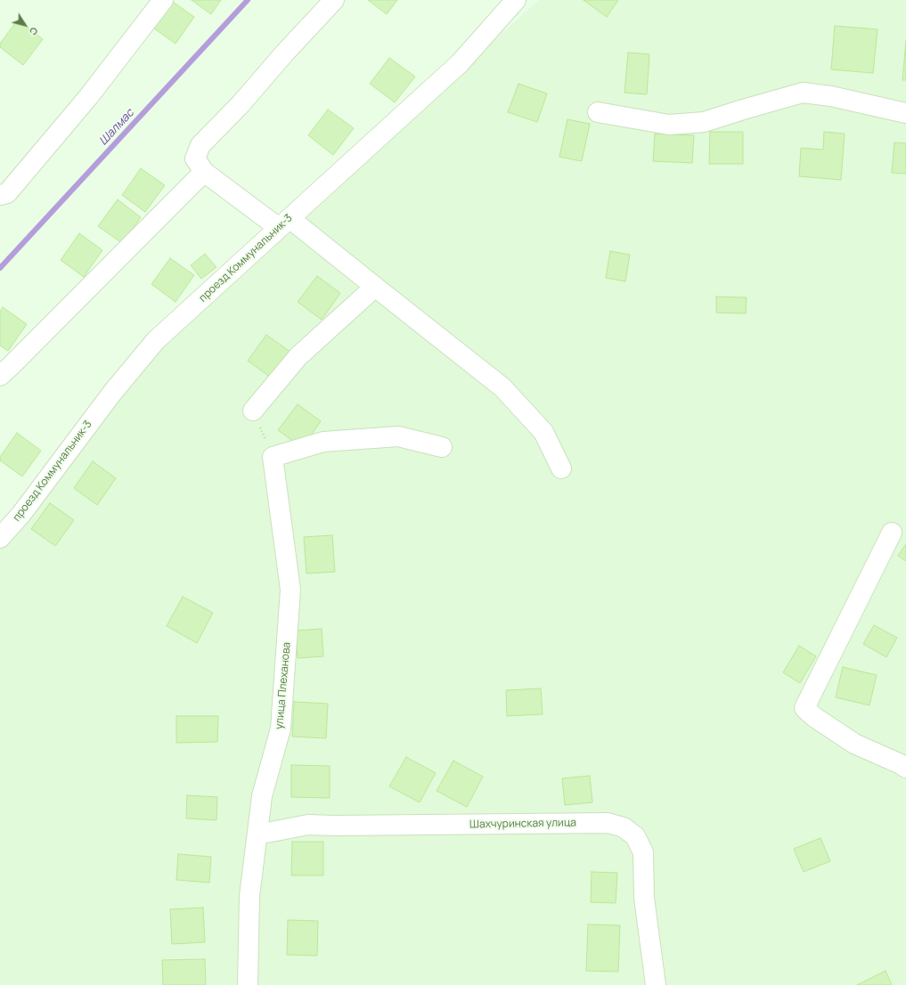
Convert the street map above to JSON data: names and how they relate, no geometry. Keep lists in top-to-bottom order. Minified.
{"streets":{"street":["проезд Коммунальник-3","улица Плеханова","Шахчуринская улица"]},"crossings":[["улица Плеханова","Шахчуринская улица"]],"water":["Шалмас"],"north":"bottom right"}
